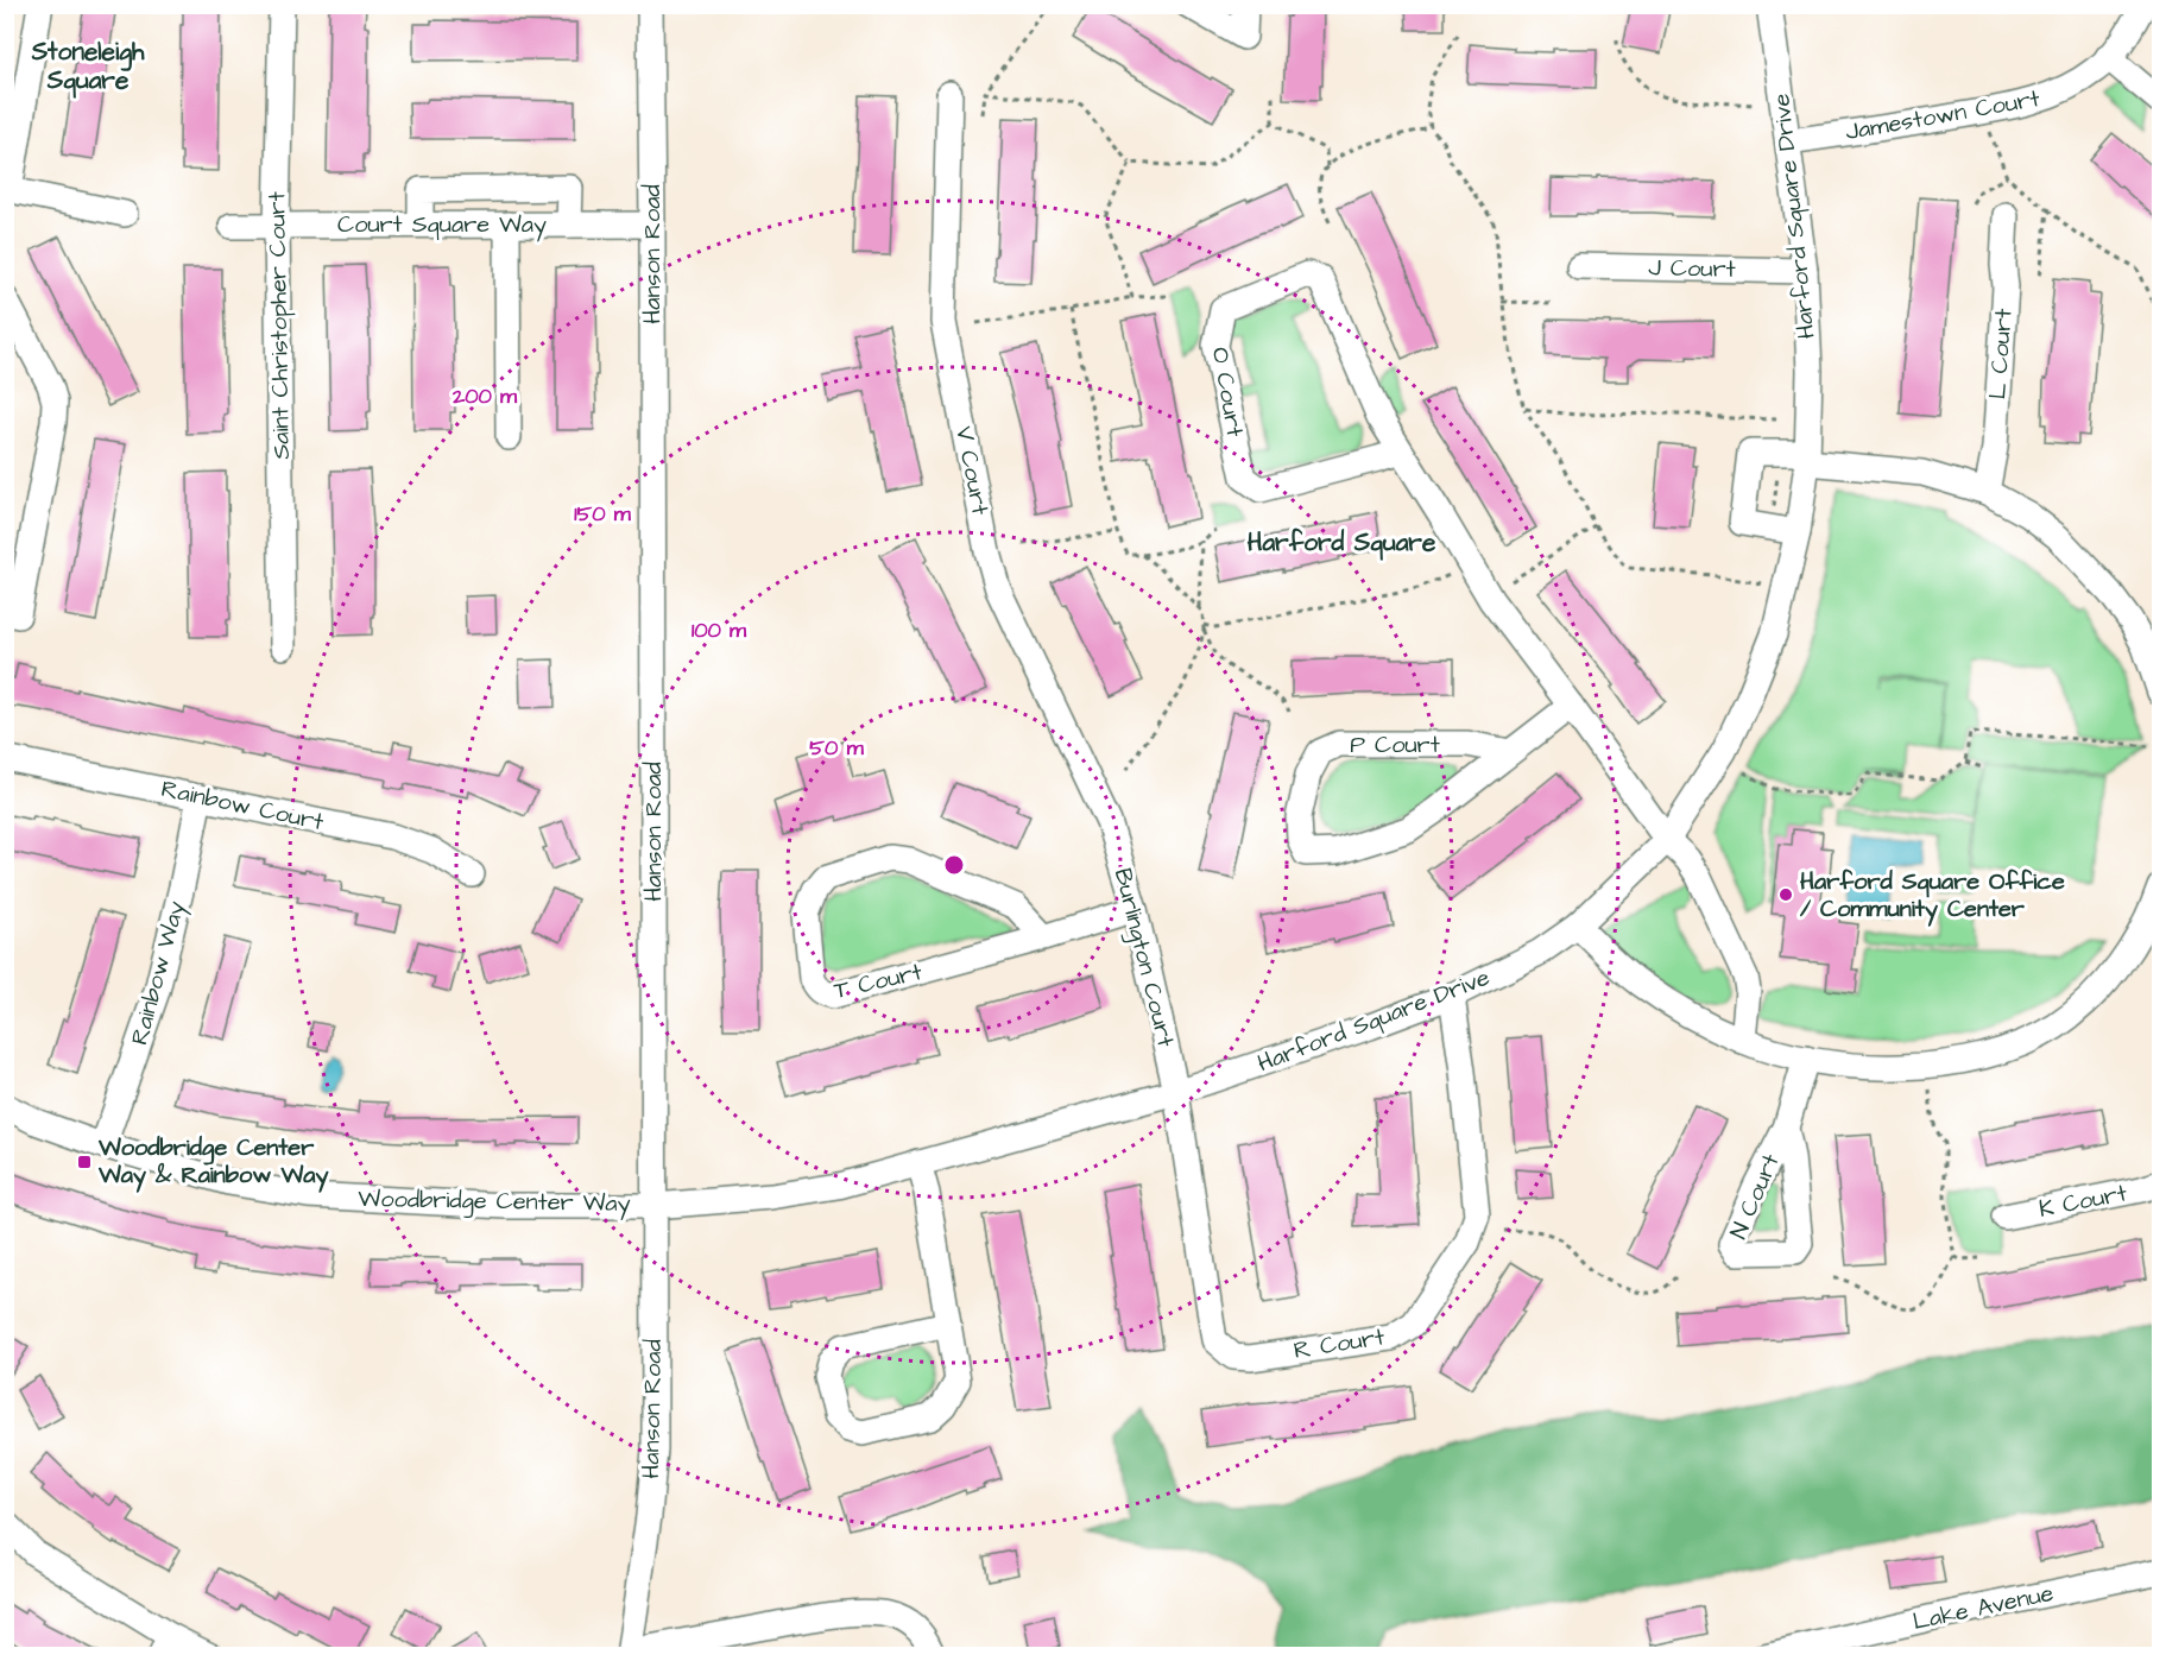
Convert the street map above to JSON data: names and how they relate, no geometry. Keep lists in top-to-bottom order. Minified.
{"streets":{"street":["Jamestown Court","Harford Square Drive","Court Square Way","Hanson Road","J Court","Saint Christopher Court","L Court","O Court","V Court","P Court","Rainbow Court","Burlington Court","Rainbow Way","T Court","N Court","Woodbridge Center Way","K Court","R Court","Lake Avenue"]},"crossings":[["Jamestown Court","Harford Square Drive"],["Harford Square Drive","Hanson Road"],["Harford Square Drive","J Court"],["Harford Square Drive","O Court"],["Harford Square Drive","Burlington Court"],["Harford Square Drive","Woodbridge Center Way"],["Harford Square Drive","R Court"],["Court Square Way","Hanson Road"],["Court Square Way","Saint Christopher Court"],["Hanson Road","Woodbridge Center Way"],["O Court","P Court"],["V Court","Burlington Court"],["Rainbow Court","Rainbow Way"],["Burlington Court","T Court"],["Burlington Court","R Court"],["Rainbow Way","Woodbridge Center Way"]],"districts":["Stoneleigh Square","Harford Square"],"places":{"other":["Harford Square Office / Community Center"],"transit":["Woodbridge Center Way & Rainbow Way"]},"rings":["200 m","150 m","100 m","50 m"]}
